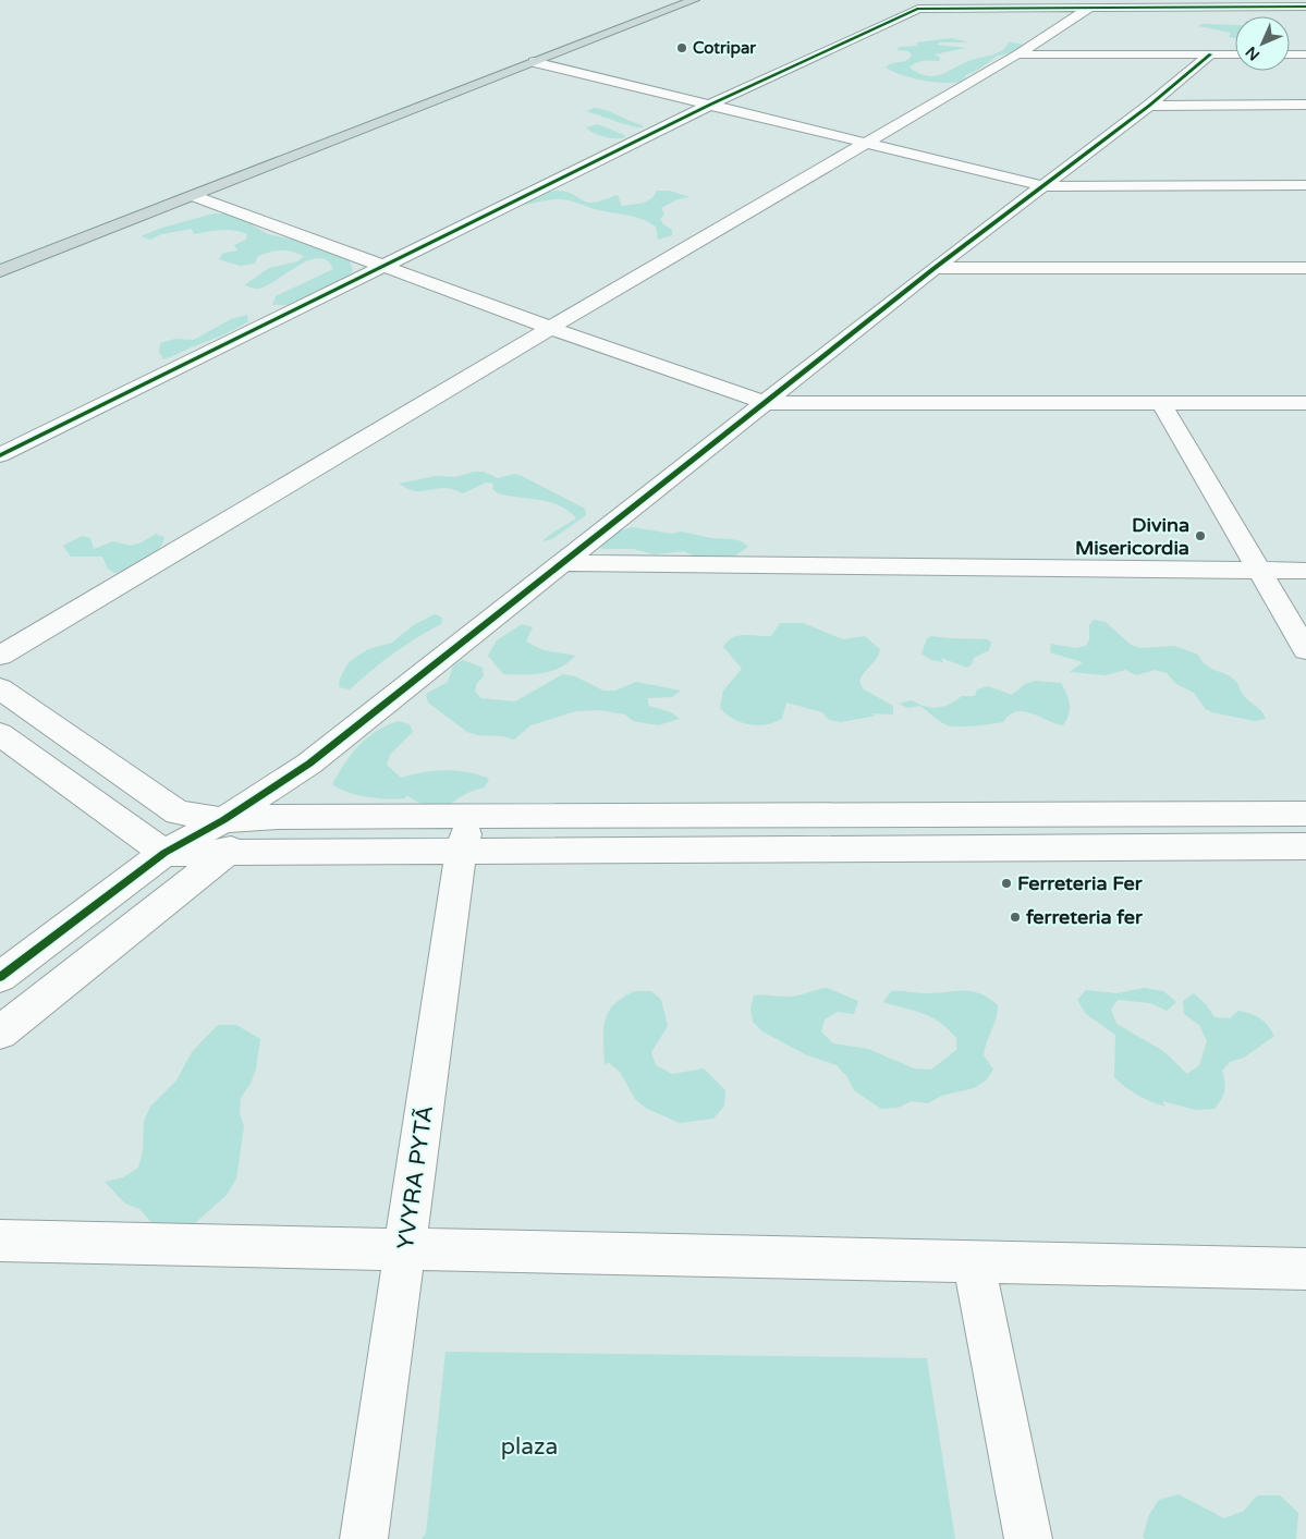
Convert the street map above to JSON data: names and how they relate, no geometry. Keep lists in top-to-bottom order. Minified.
{"streets":{"street":["YVYRA PYTÃ"]},"parks":["plaza"],"places":["Cotripar","Divina Misericordia","Ferreteria Fer","ferreteria fer"],"north":"bottom left"}
